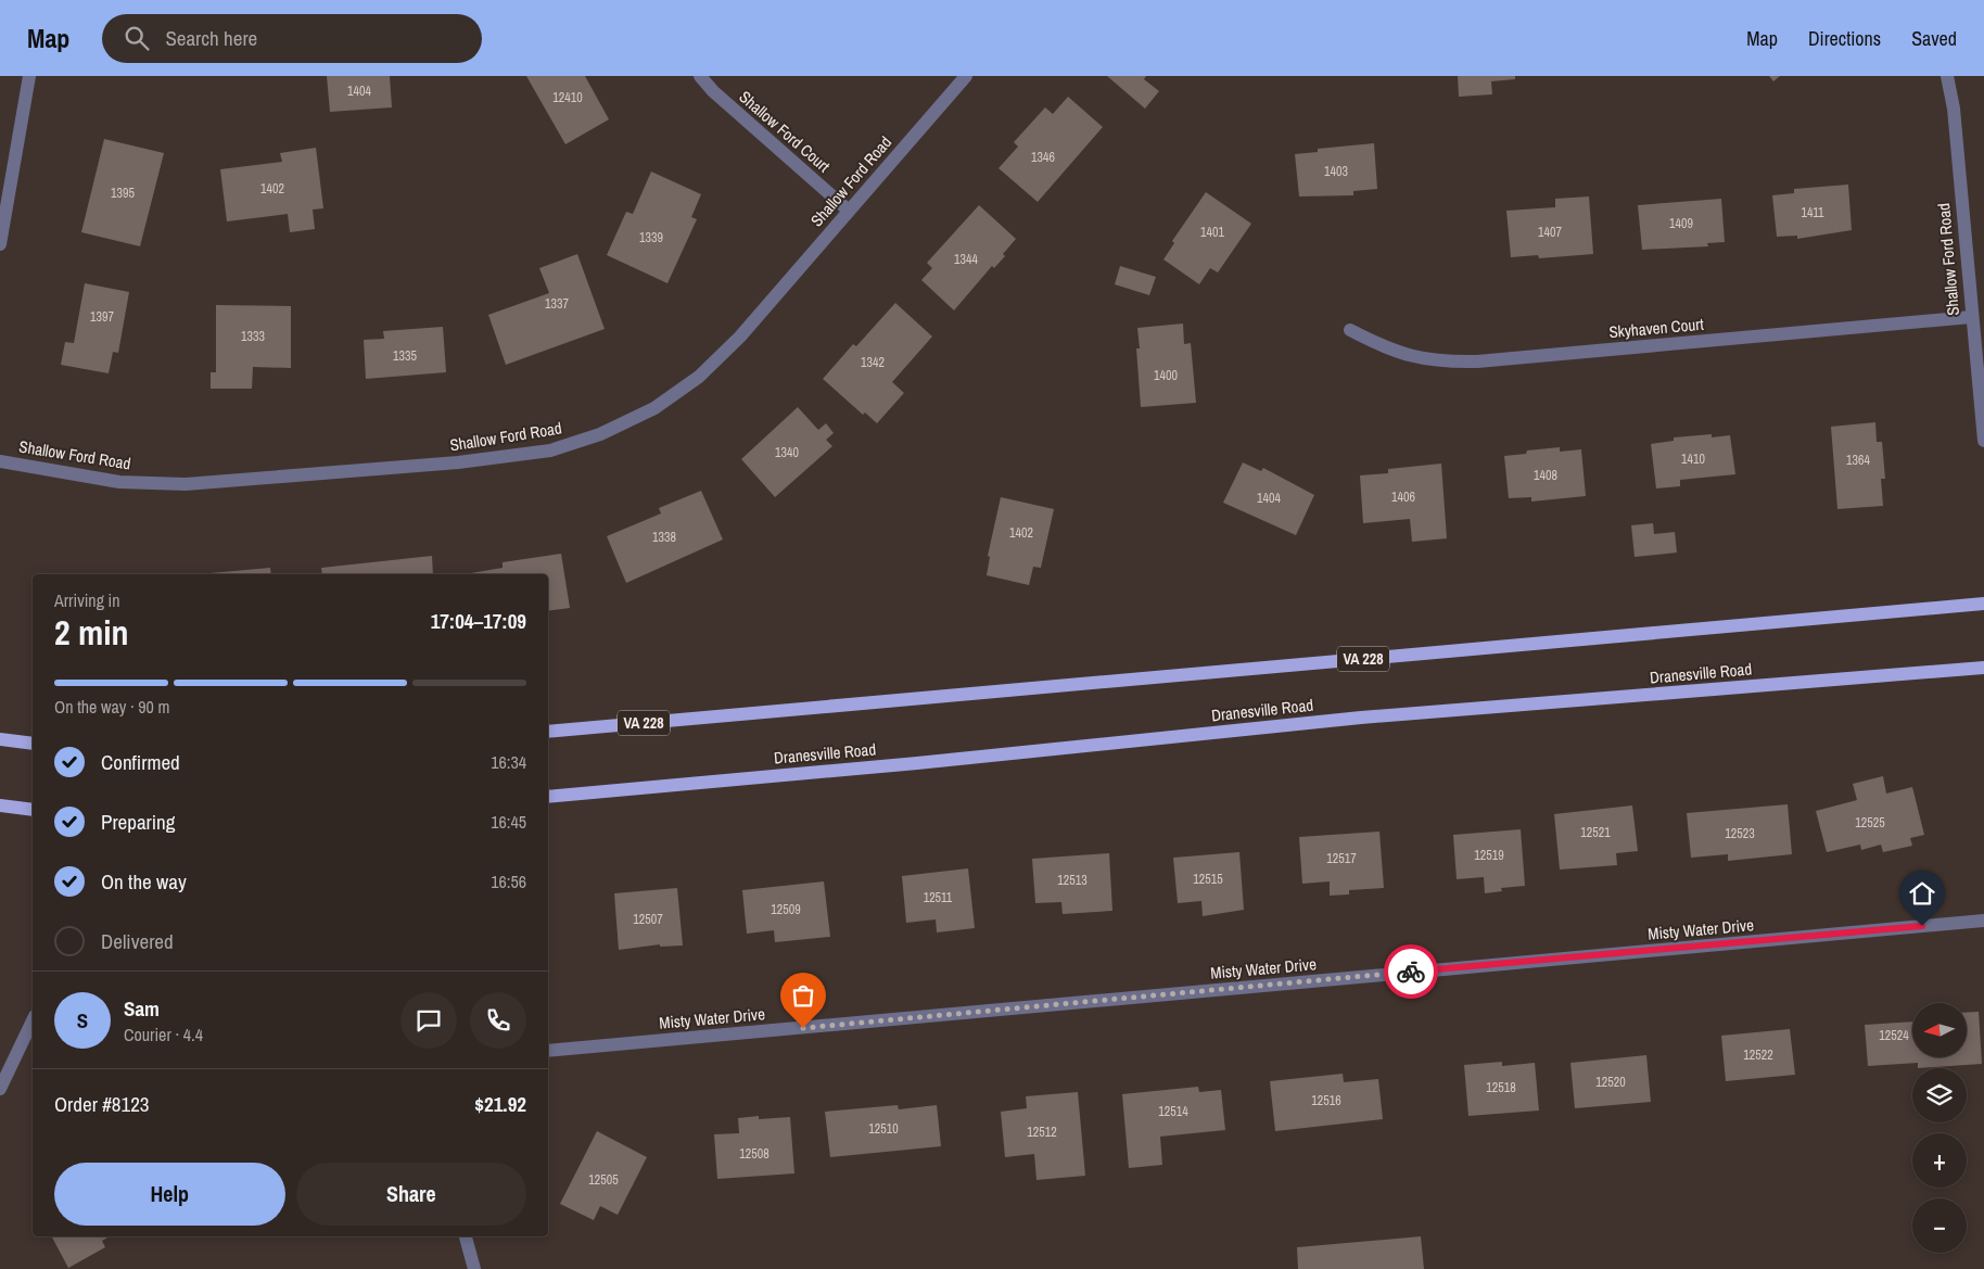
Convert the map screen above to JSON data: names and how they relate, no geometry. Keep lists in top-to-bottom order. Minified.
{"streets":{"main road":["VA 228","Dranesville Road"],"street":["Shallow Ford Court","Shallow Ford Road","Skyhaven Court","Misty Water Drive"]},"crossings":[["Shallow Ford Court","Shallow Ford Road"],["Shallow Ford Road","Skyhaven Court"]],"house_numbers":["1404","12410","1346","1403","1402","1395","1411","1409","1401","1407","1339","1344","1337","1397","1333","1335","1342","1400","1340","1410","1364","1408","1406","1404","1402","1338","12525","12521","12523","12519","12517","12515","12513","12511","12509","12507","12524","12522","12520","12518","12516","12514","12510","12512","12508","12505"],"north":"left","page":{"header":"Map","search":"Search here","nav":["Map","Directions","Saved"],"heading":["2 min","Arriving in","17:04–17:09"],"panel":["Sam","Courier · 4.4","Order #8123","$21.92"],"bar":"On the way · 90 m","list":[["Confirmed","16:34"],["Preparing","16:45"],["On the way","16:56"],"Delivered"],"round":"S","map_buttons":["+","−"],"buttons":["Help","Share"]}}
